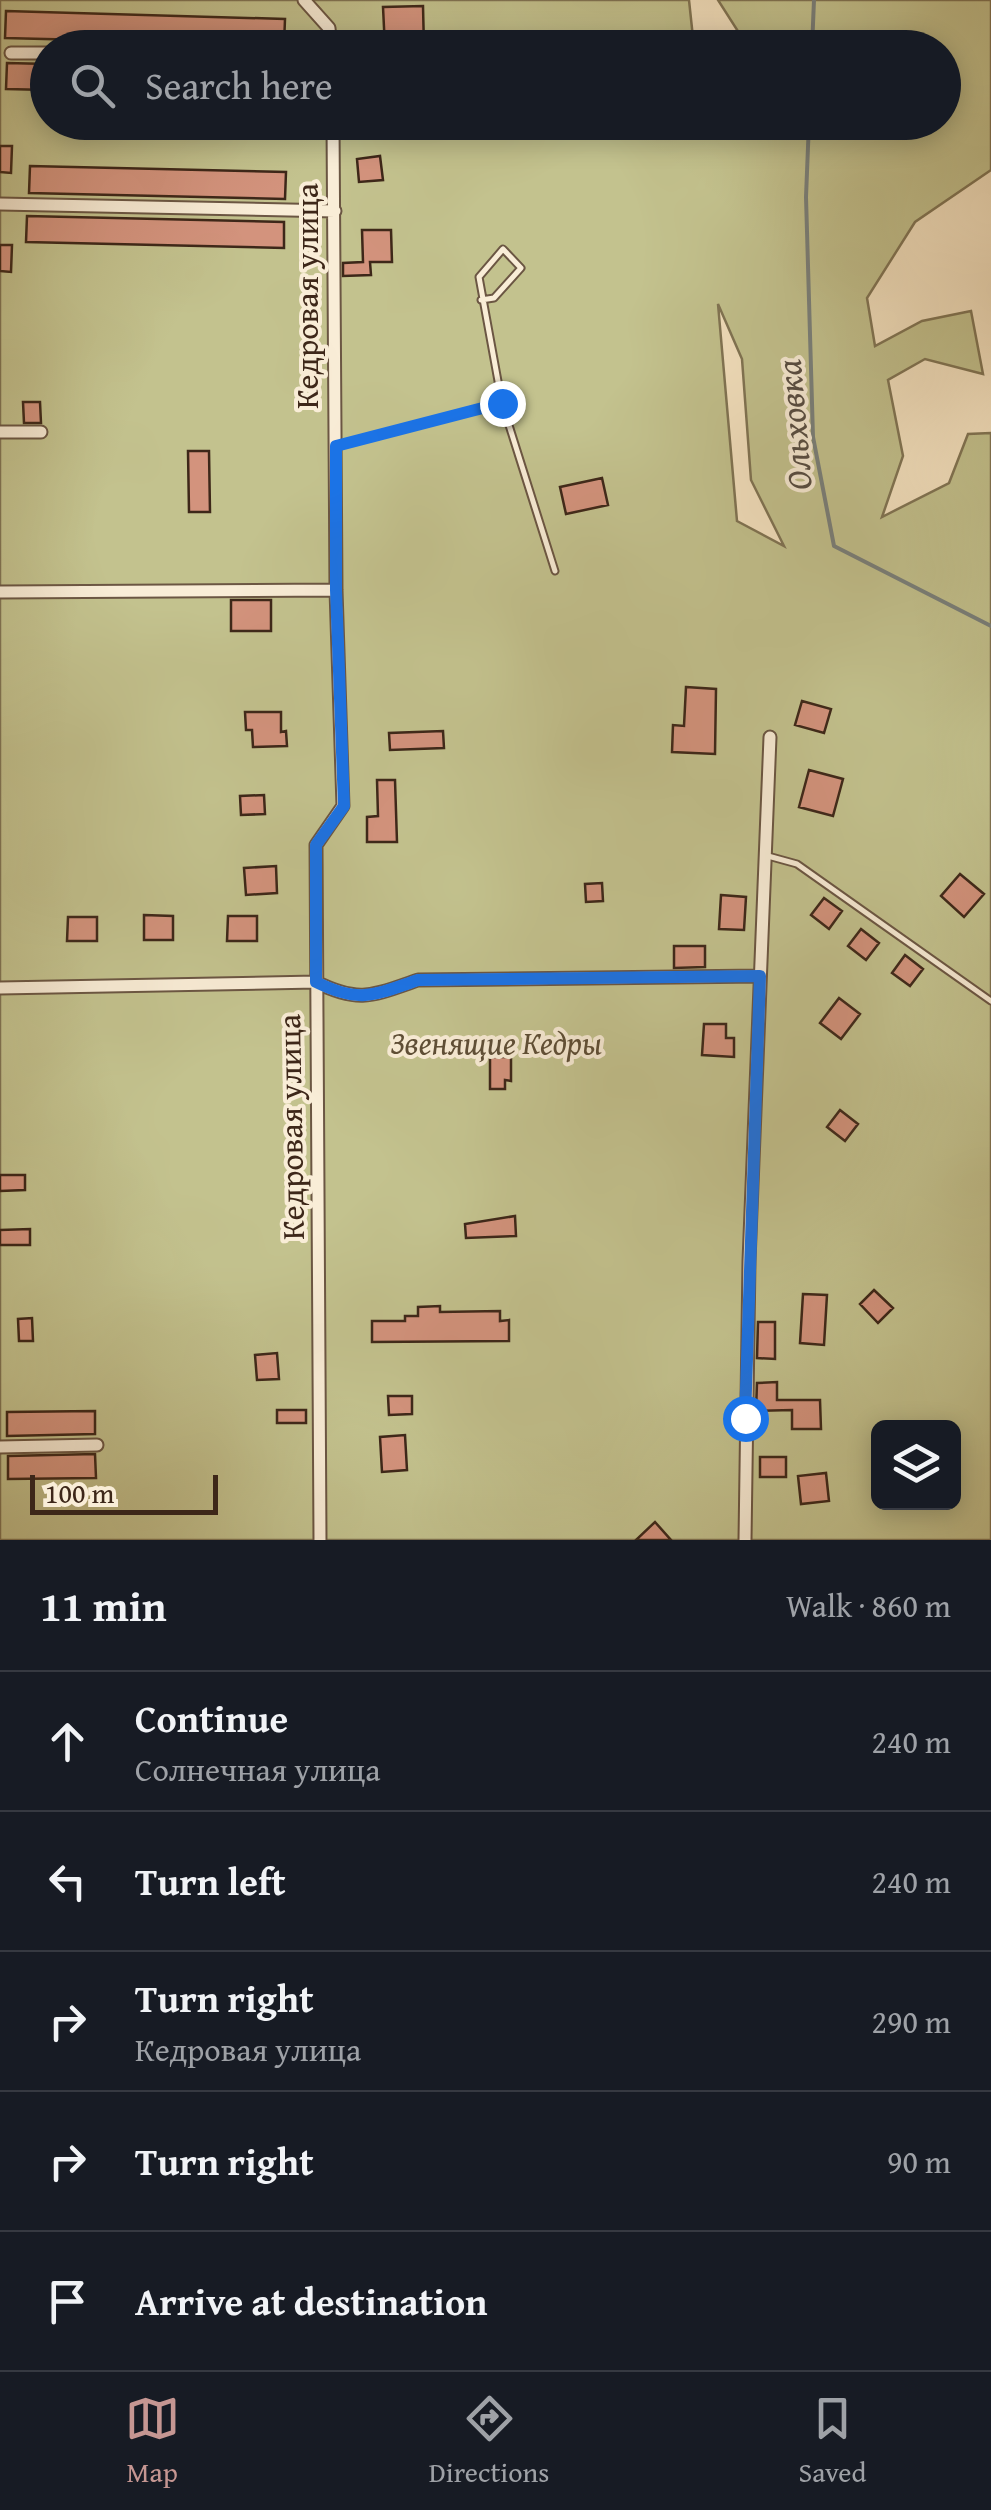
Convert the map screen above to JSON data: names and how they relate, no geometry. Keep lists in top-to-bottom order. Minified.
{"streets":{"street":["Кедровая улица"]},"water":["Ольховка"],"parks":["Звенящие Кедры"],"scale_bar":"100 m","page":{"search":"Search here","scale":"100 m","heading":["11 min","Walk · 860 m"],"list":[["Continue","Солнечная улица","240 m"],["Turn left","240 m"],["Turn right","Кедровая улица","290 m"],["Turn right","90 m"],"Arrive at destination"],"nav":["Map","Directions","Saved"]}}
